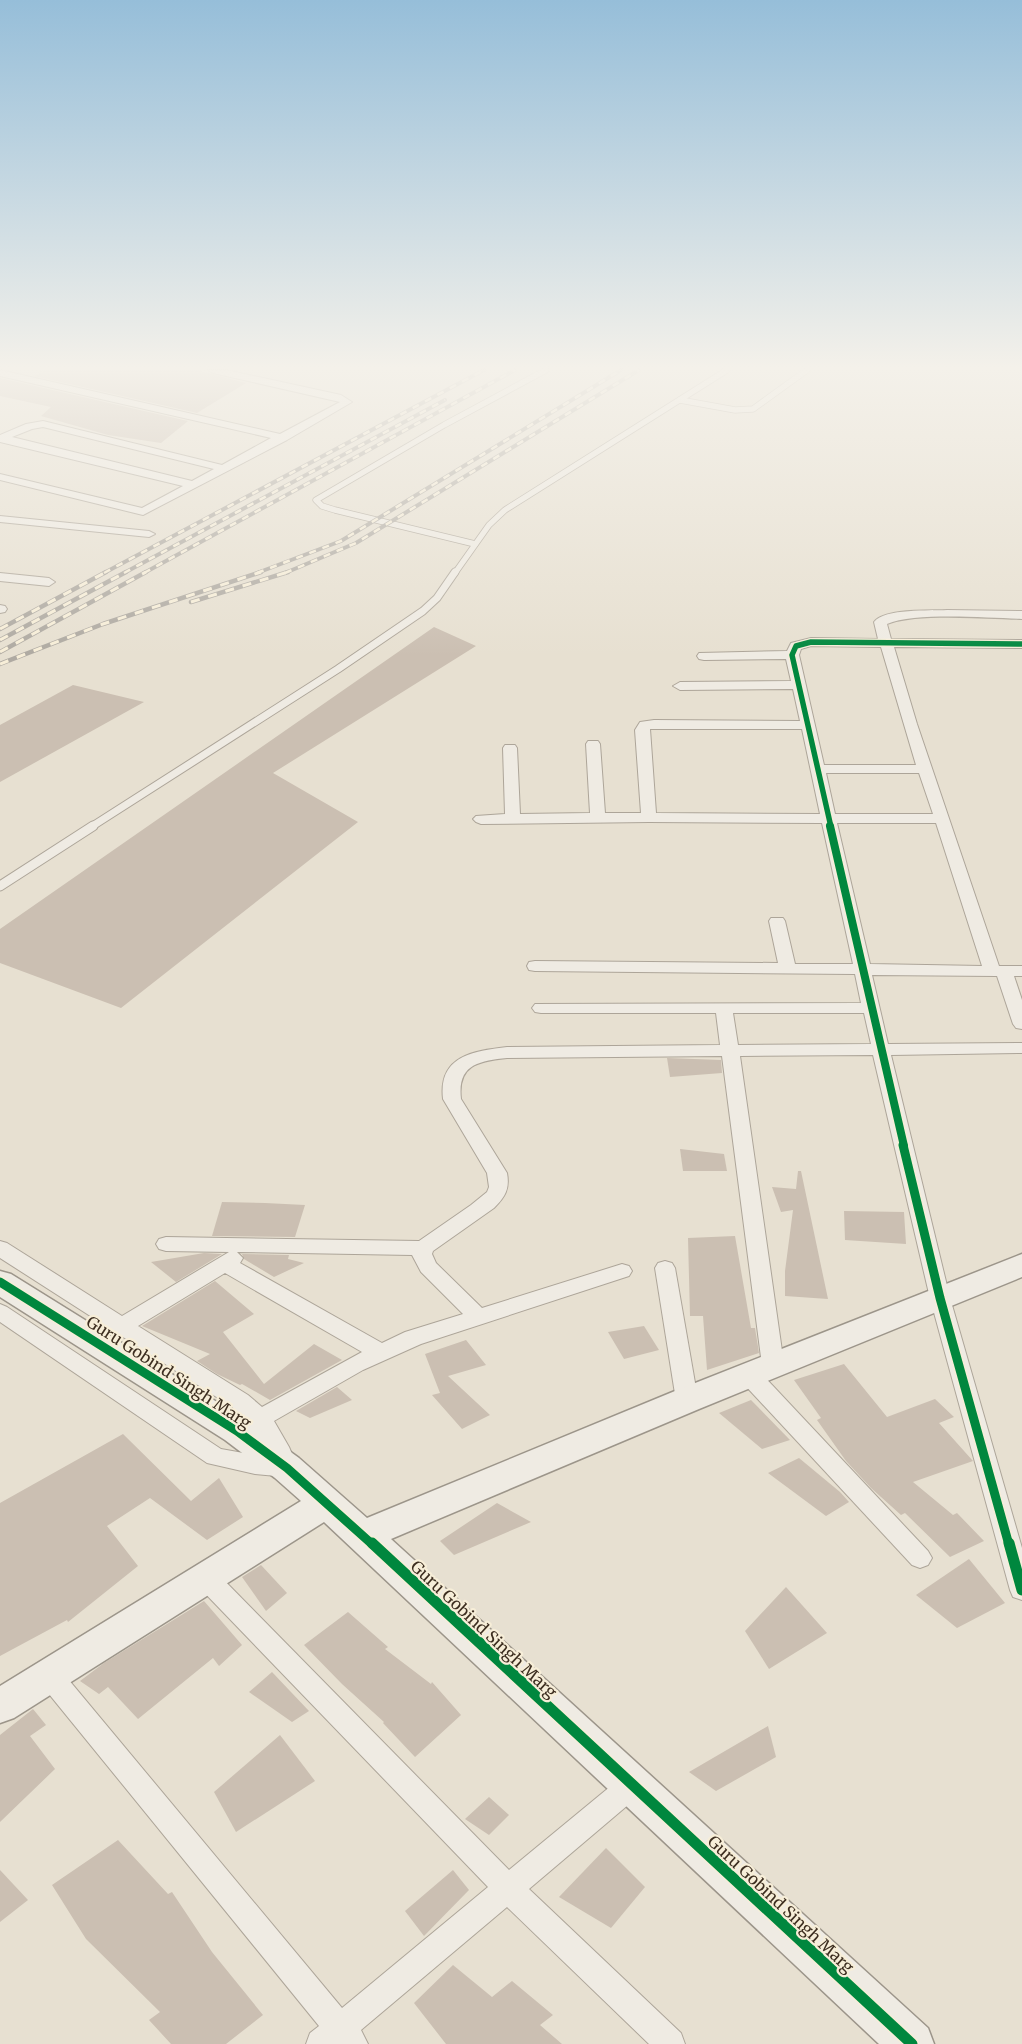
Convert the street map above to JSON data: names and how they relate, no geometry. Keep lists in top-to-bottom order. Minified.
{"streets":{"street":["Guru Gobind Singh Marg"]}}
